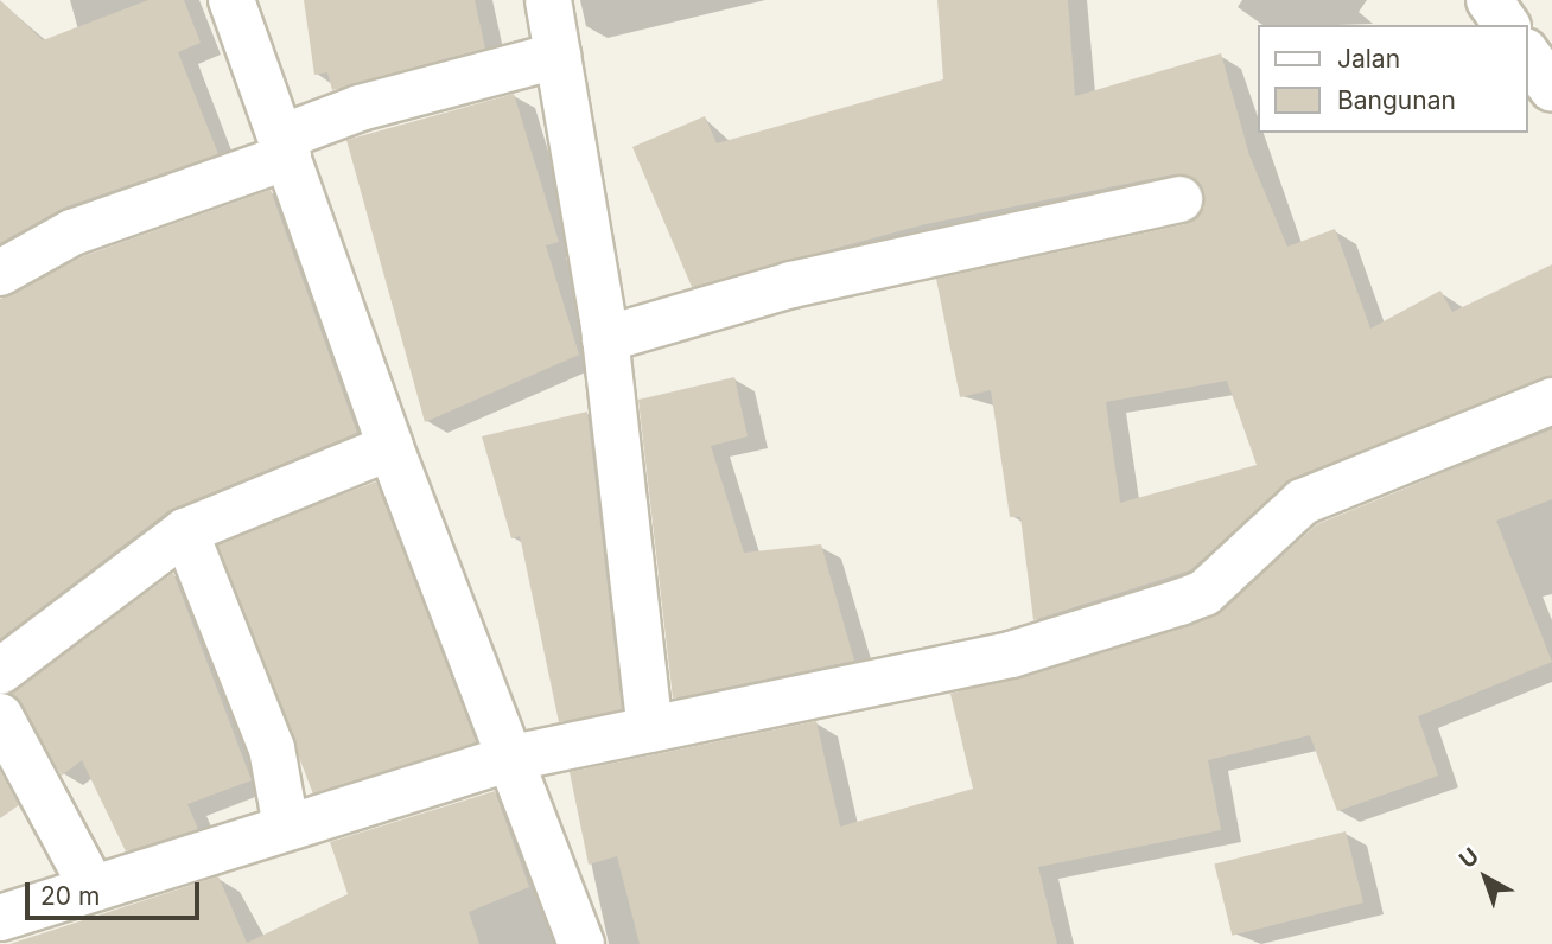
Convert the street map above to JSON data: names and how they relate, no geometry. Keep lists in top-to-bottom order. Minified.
{"legend":["Jalan","Bangunan"],"scale_bar":"20 m","north":"top left"}
